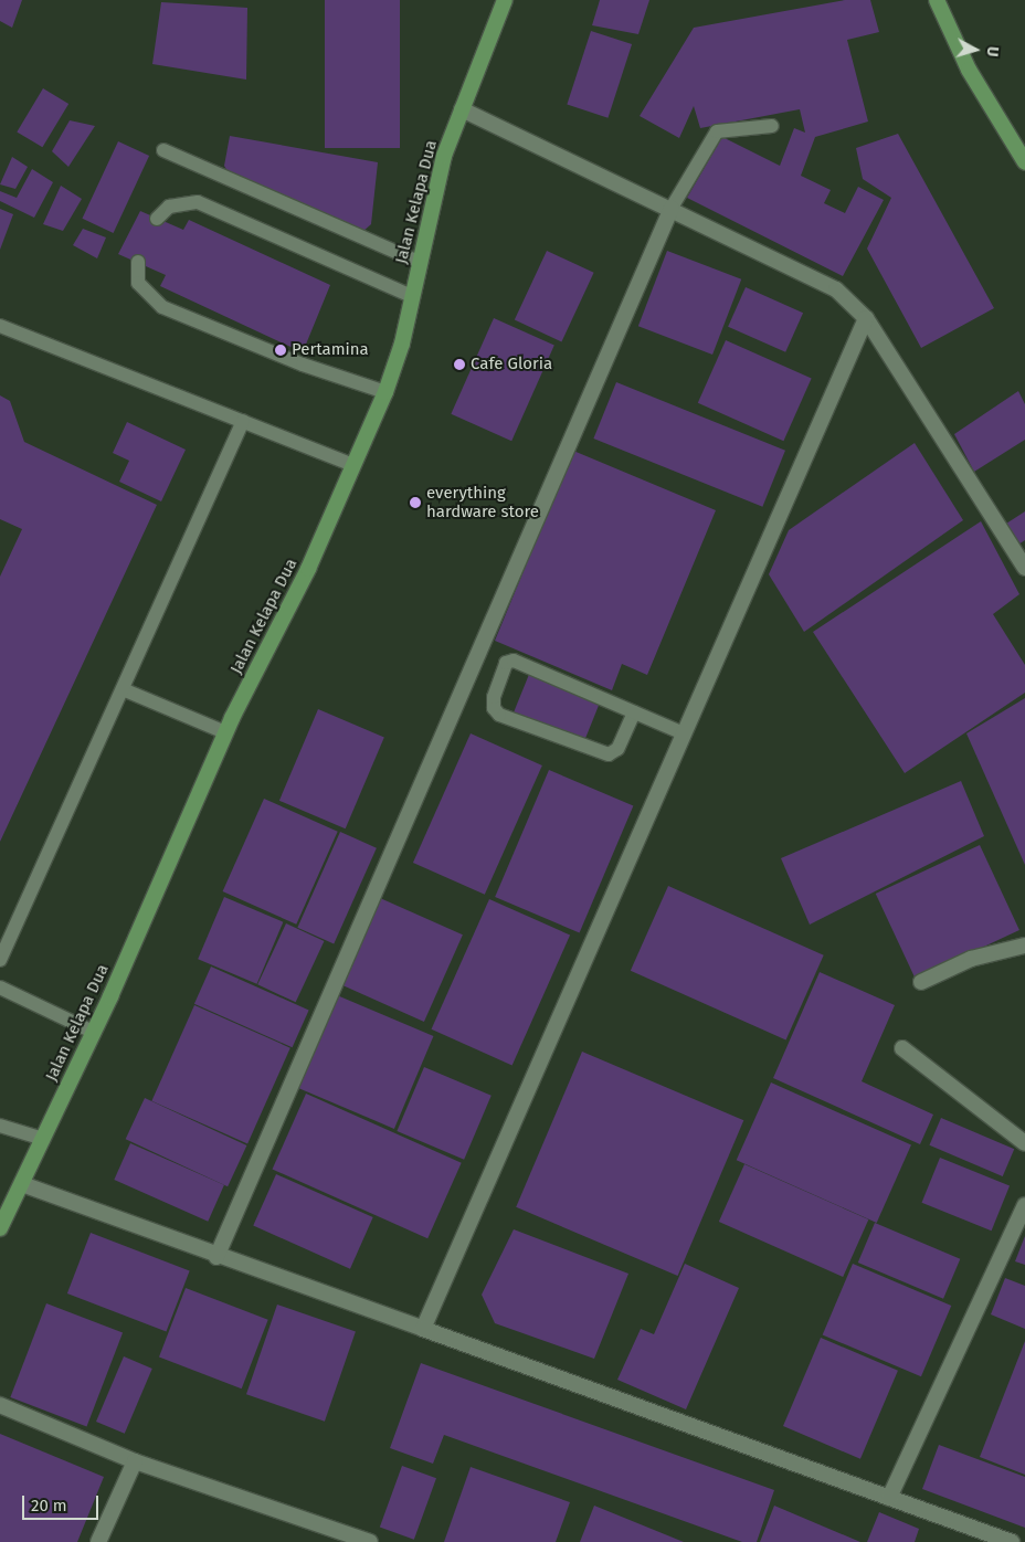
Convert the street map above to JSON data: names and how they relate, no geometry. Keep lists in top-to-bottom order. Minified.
{"streets":{"highway":["Jalan Kelapa Dua"]},"places":["Pertamina","Cafe Gloria","everything hardware store"],"scale_bar":"20 m","north":"right"}
